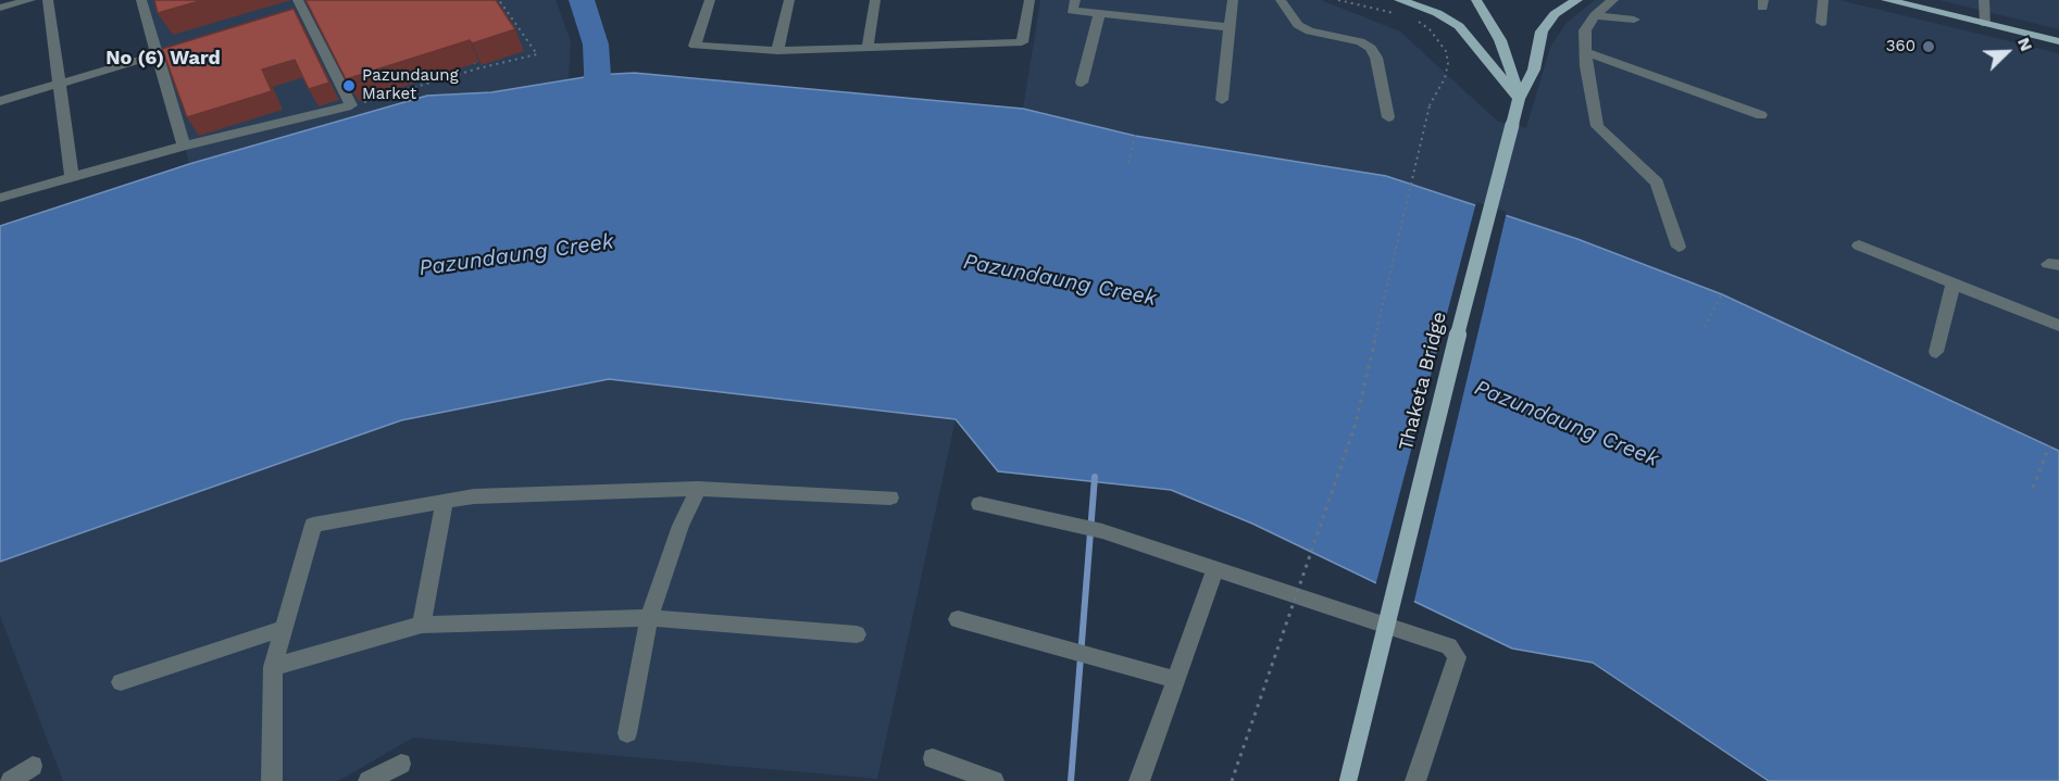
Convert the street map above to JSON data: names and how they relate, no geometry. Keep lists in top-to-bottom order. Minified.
{"streets":{"main road":["Thaketa Bridge"]},"districts":["No (6) Ward"],"water":["Pazundaung Creek"],"places":["360","Pazundaung Market"],"north":"top right"}
